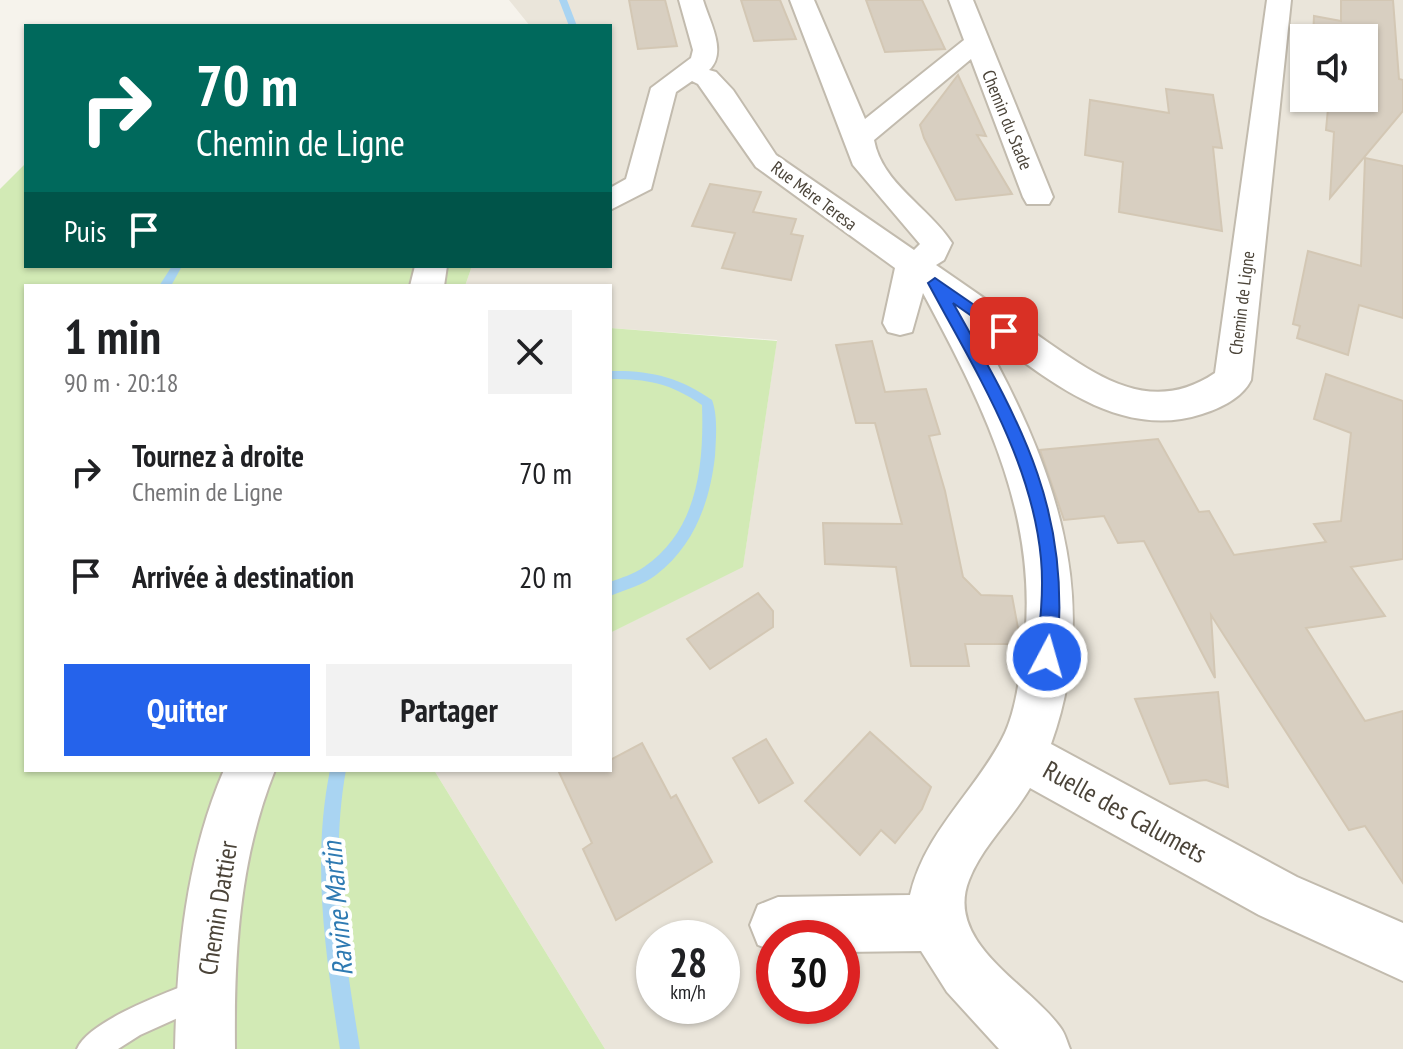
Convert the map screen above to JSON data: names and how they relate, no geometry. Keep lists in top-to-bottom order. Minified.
{"streets":{"street":["Chemin du Stade","Rue Mère Teresa","Chemin de Ligne","Ruelle des Calumets","Chemin Dattier"]},"crossings":[["Rue Mère Teresa","Chemin de Ligne"]],"water":["Ravine Martin"],"page":{"turn":["70 m","Chemin de Ligne"],"then":"Puis","heading":["1 min","90 m · 20:18"],"list":[{"name":"Tournez à droite","note":"Chemin de Ligne","value":"70 m"},{"name":"Arrivée à destination","value":"20 m"}],"buttons":["Quitter","Partager"],"speed":"28 km/h","limit":"30"}}
